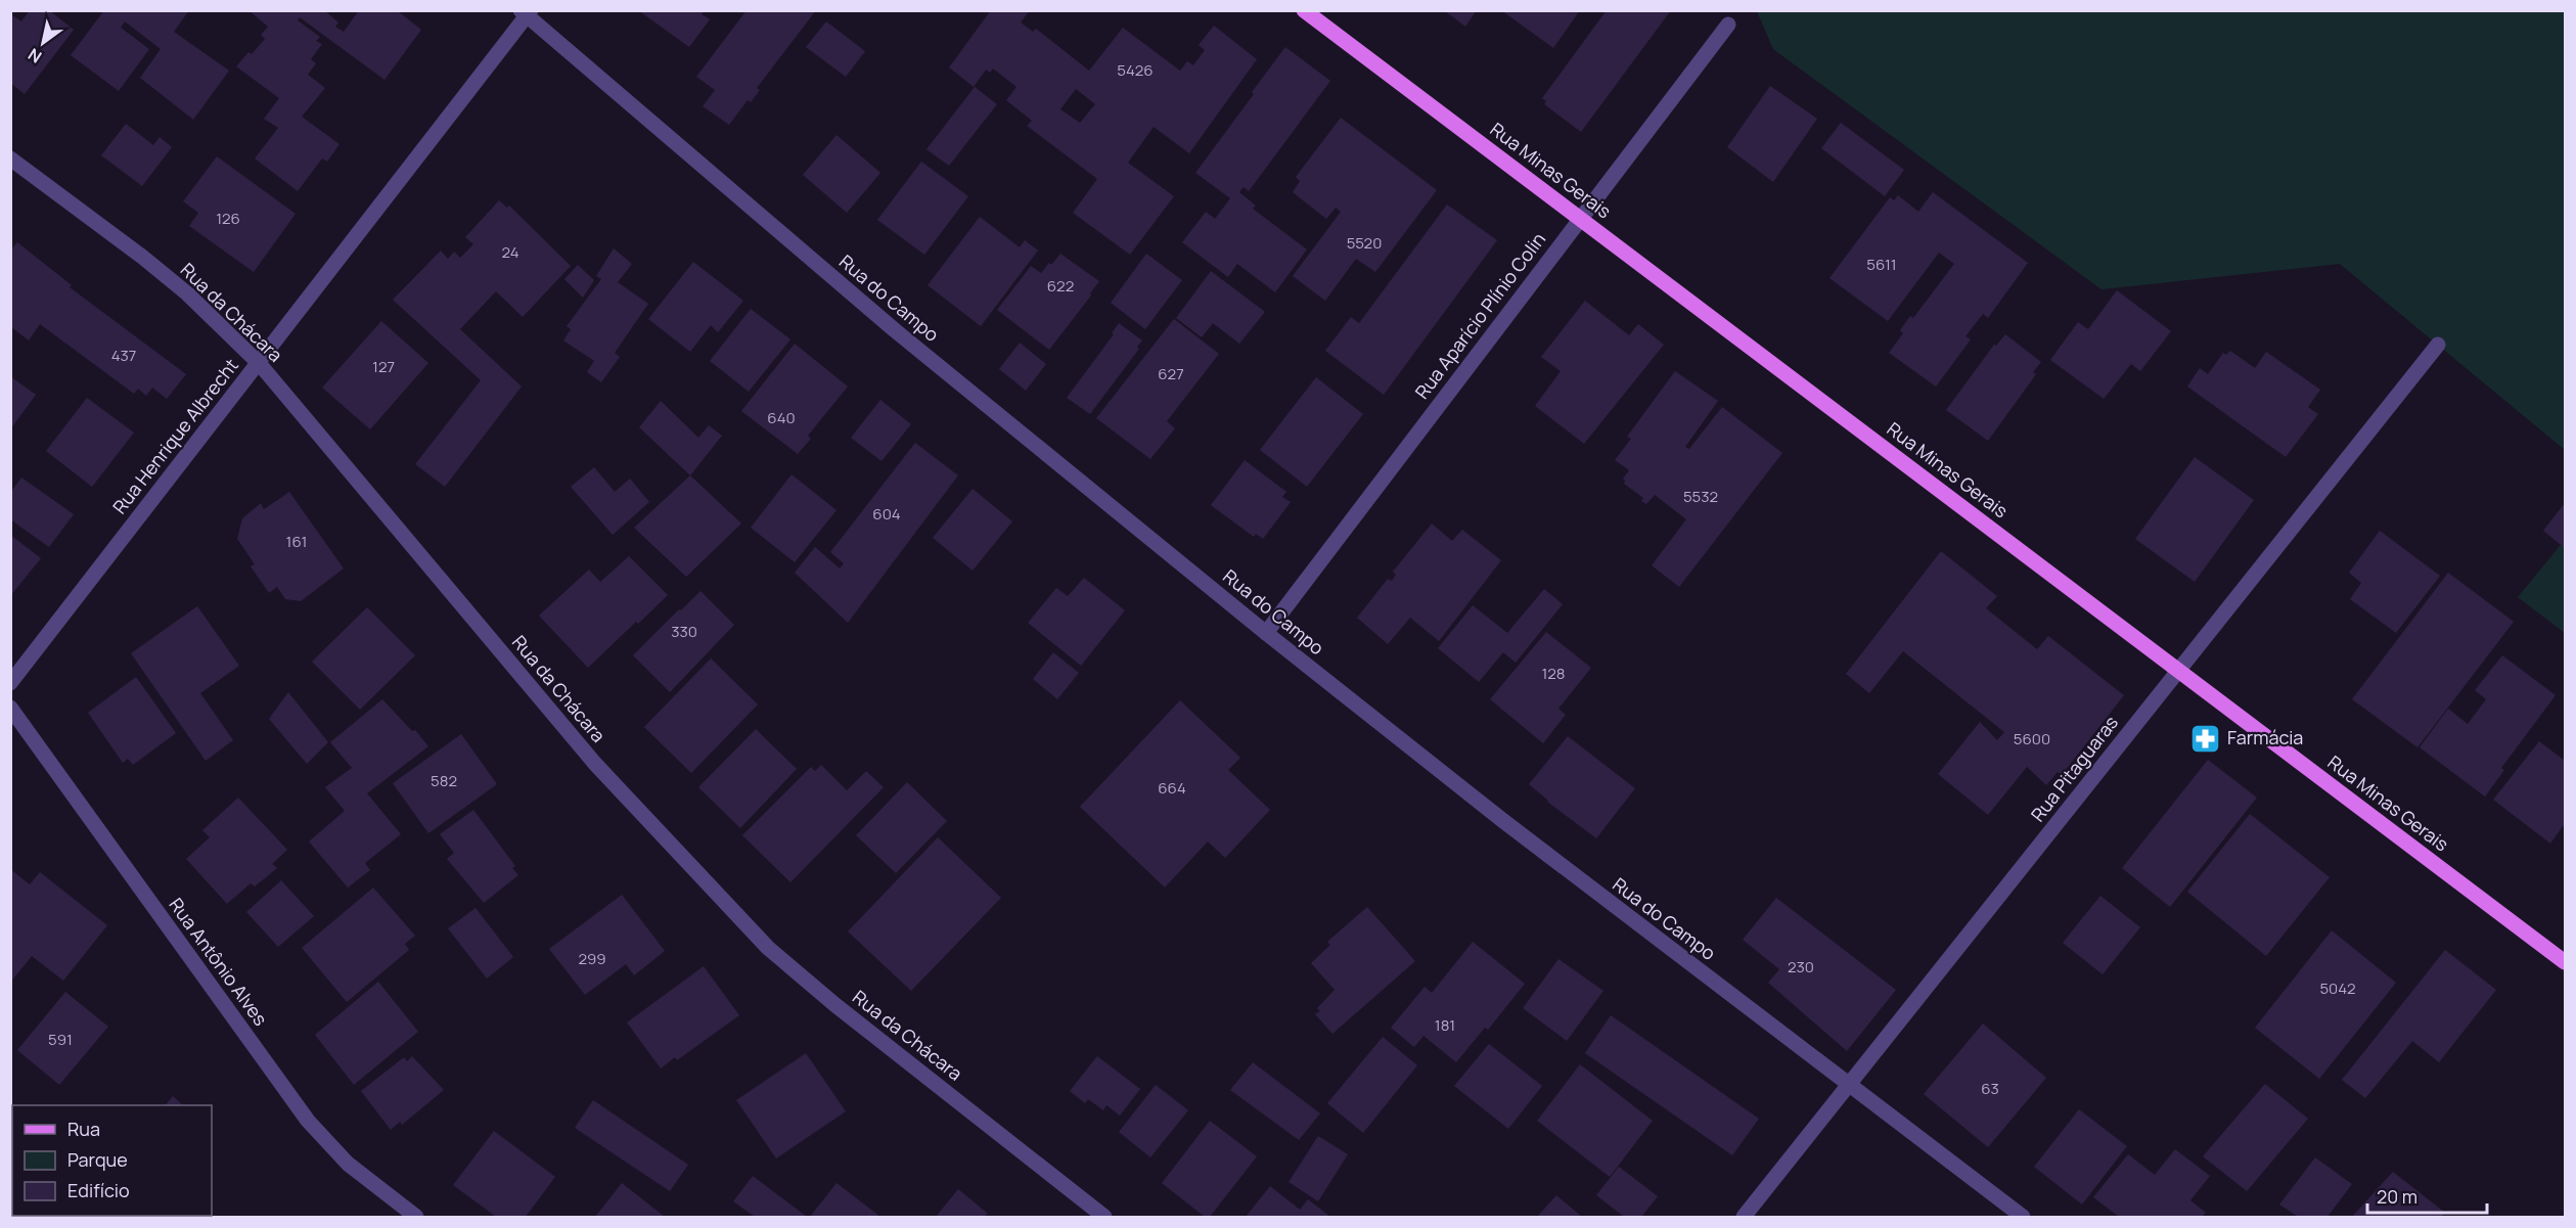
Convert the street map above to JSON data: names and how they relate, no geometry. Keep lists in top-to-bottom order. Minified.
{"streets":{"main road":["Rua Minas Gerais"],"street":["Rua do Campo","Rua da Chácara","Rua Aparício Plínio Colin","Rua Henrique Albrecht","Rua Pitaguaras","Rua Antônio Alves"]},"crossings":[["Rua Minas Gerais","Rua Aparício Plínio Colin"],["Rua Minas Gerais","Rua Pitaguaras"],["Rua do Campo","Rua Aparício Plínio Colin"],["Rua do Campo","Rua Henrique Albrecht"],["Rua do Campo","Rua Pitaguaras"],["Rua da Chácara","Rua Henrique Albrecht"]],"places":{"pharmacy":["Farmácia"]},"house_numbers":["5426","126","5520","24","5611","622","437","127","627","640","5532","604","161","330","128","5600","582","664","299","230","5042","181","591","63"],"legend":["Rua","Parque","Edifício"],"scale_bar":"20 m","north":"bottom left"}
